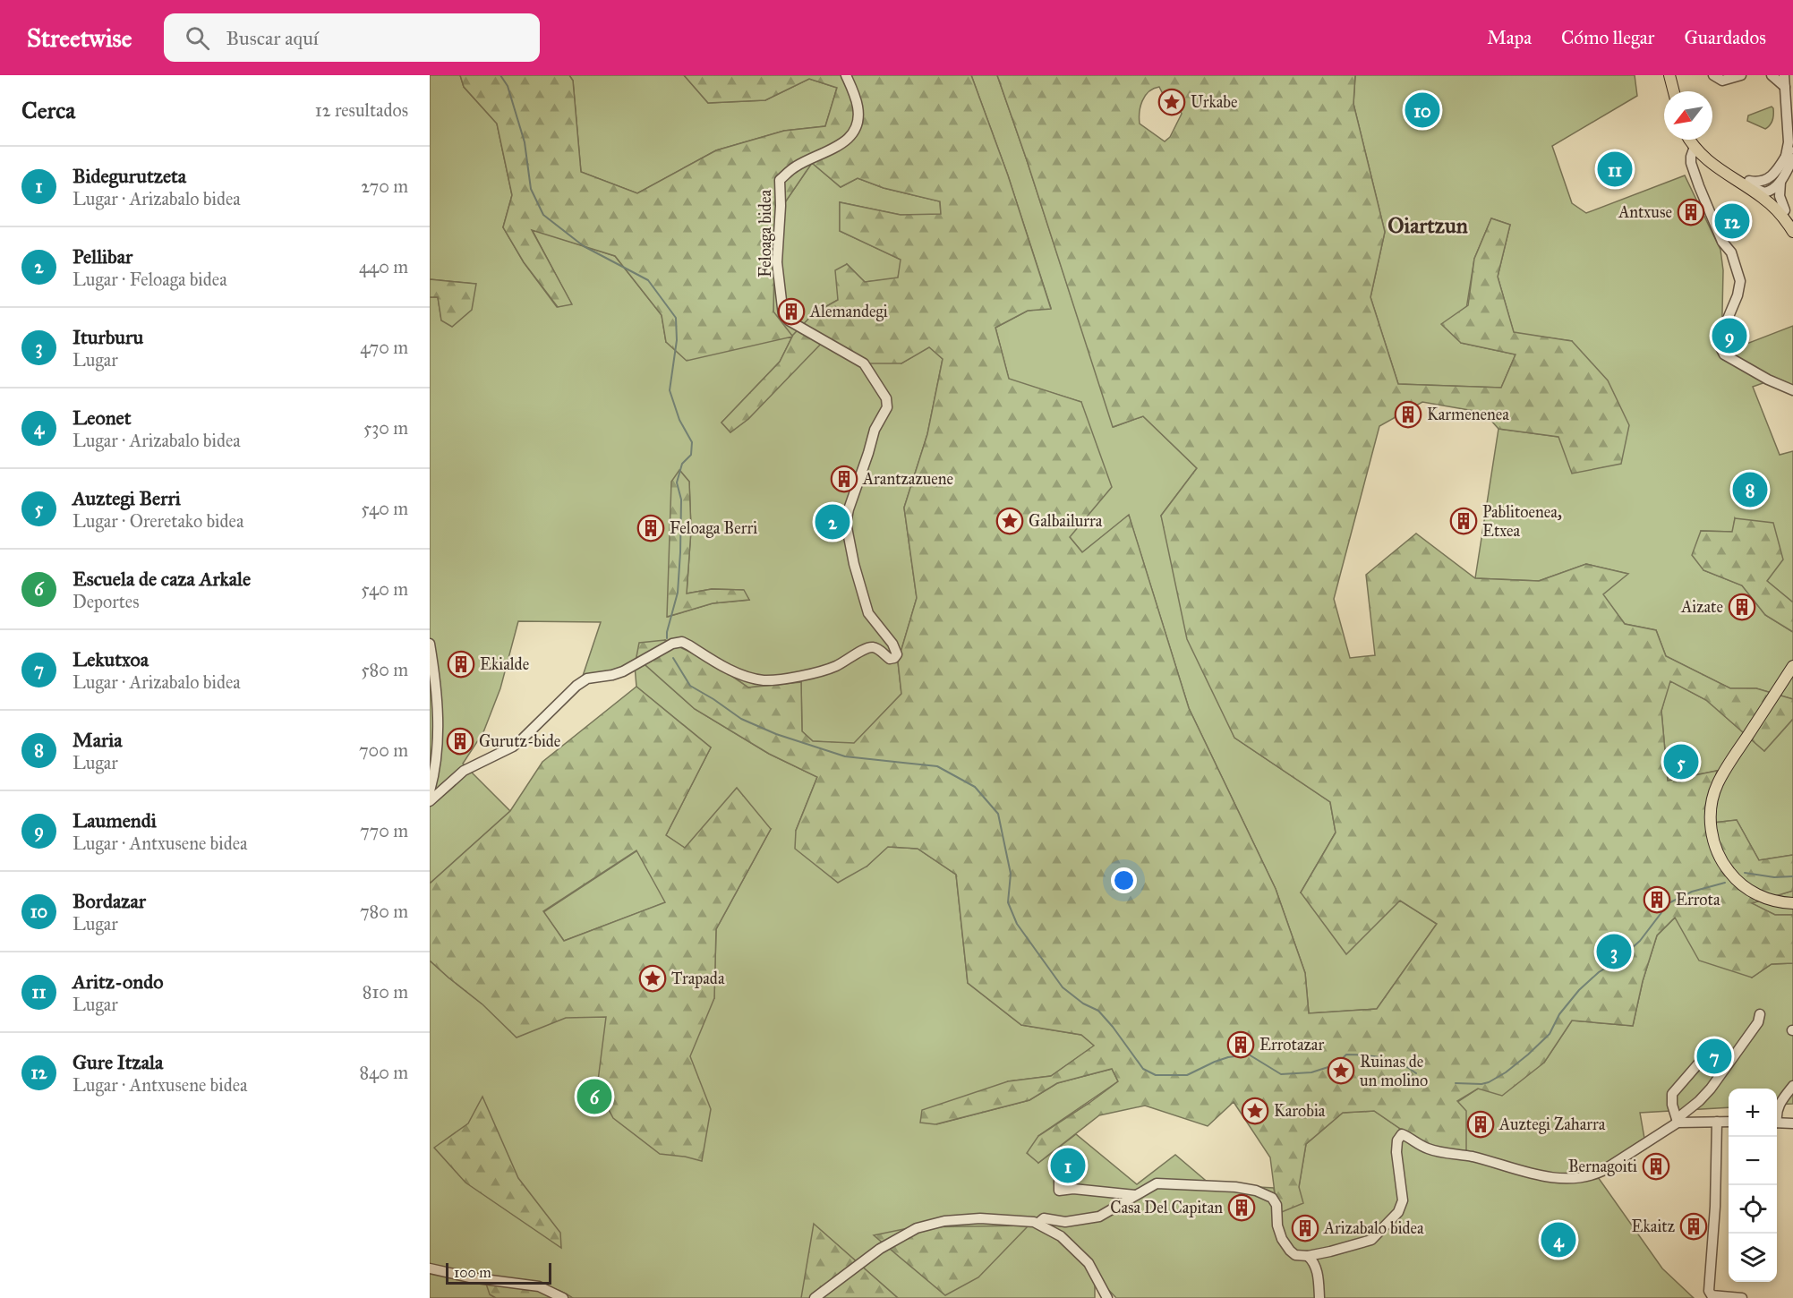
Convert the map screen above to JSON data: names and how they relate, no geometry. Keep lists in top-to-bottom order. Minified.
{"streets":{"street":["Feloaga bidea"]},"districts":["Oiartzun"],"places":{"place":["Urkabe","Galbailurra","Trapada","Ruinas de un molino","Karobia"],"building":["Antxuse","Alemandegi","Karmenenea","Arantzazuene","Pablitoenea, Etxea","Feloaga Berri","Aizate","Ekialde","Gurutz-bide","Errota","Errotazar","Auztegi Zaharra","Bernagoiti","Casa Del Capitan","Ekaitz","Arizabalo bidea"]},"scale_bar":"100 m","north":"bottom left","page":{"header":"Streetwise","search":"Buscar aquí","nav":["Mapa","Cómo llegar","Guardados"],"heading":["Cerca","12 resultados"],"pins":["10","11","12","9","8","2","5","3","7","6","1","4"],"list":[{"mark":"1","name":"Bidegurutzeta","note":"Lugar · Arizabalo bidea","value":"270 m"},{"mark":"2","name":"Pellibar","note":"Lugar · Feloaga bidea","value":"440 m"},{"mark":"3","name":"Iturburu","note":"Lugar","value":"470 m"},{"mark":"4","name":"Leonet","note":"Lugar · Arizabalo bidea","value":"530 m"},{"mark":"5","name":"Auztegi Berri","note":"Lugar · Oreretako bidea","value":"540 m"},{"mark":"6","name":"Escuela de caza Arkale","note":"Deportes","value":"540 m"},{"mark":"7","name":"Lekutxoa","note":"Lugar · Arizabalo bidea","value":"580 m"},{"mark":"8","name":"Maria","note":"Lugar","value":"700 m"},{"mark":"9","name":"Laumendi","note":"Lugar · Antxusene bidea","value":"770 m"},{"mark":"10","name":"Bordazar","note":"Lugar","value":"780 m"},{"mark":"11","name":"Aritz-ondo","note":"Lugar","value":"810 m"},{"mark":"12","name":"Gure Itzala","note":"Lugar · Antxusene bidea","value":"840 m"}],"map_buttons":["+","−"],"scale":"100 m"}}
